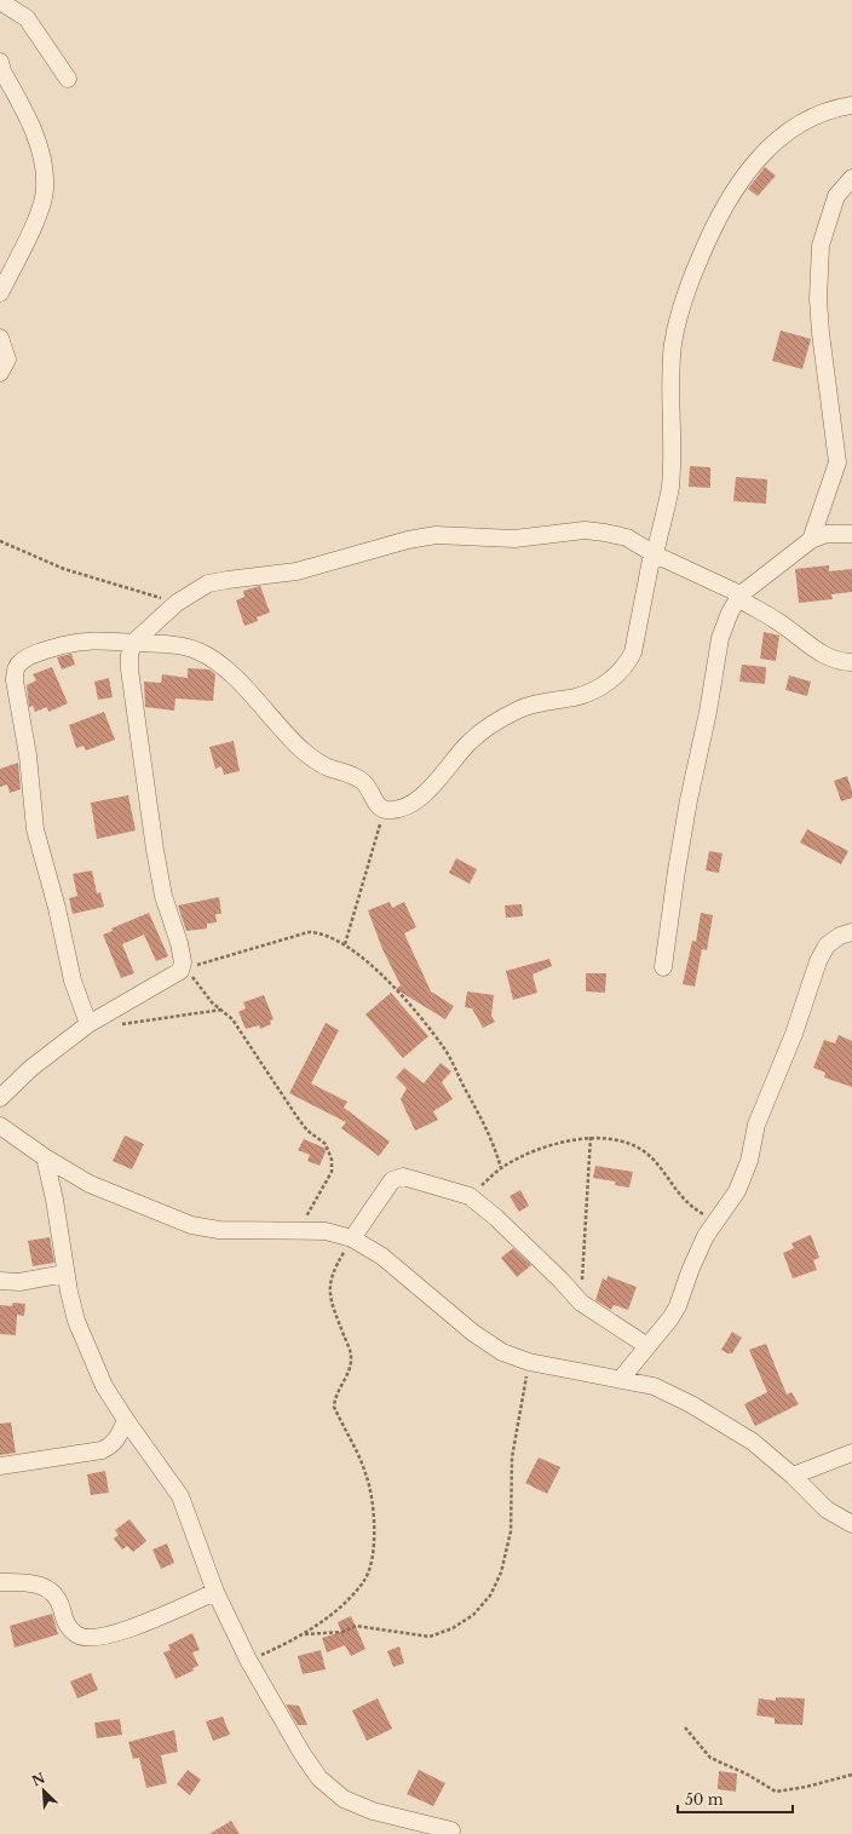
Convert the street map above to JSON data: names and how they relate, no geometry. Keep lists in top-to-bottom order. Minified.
{"scale_bar":"50 m","north":"top left"}
